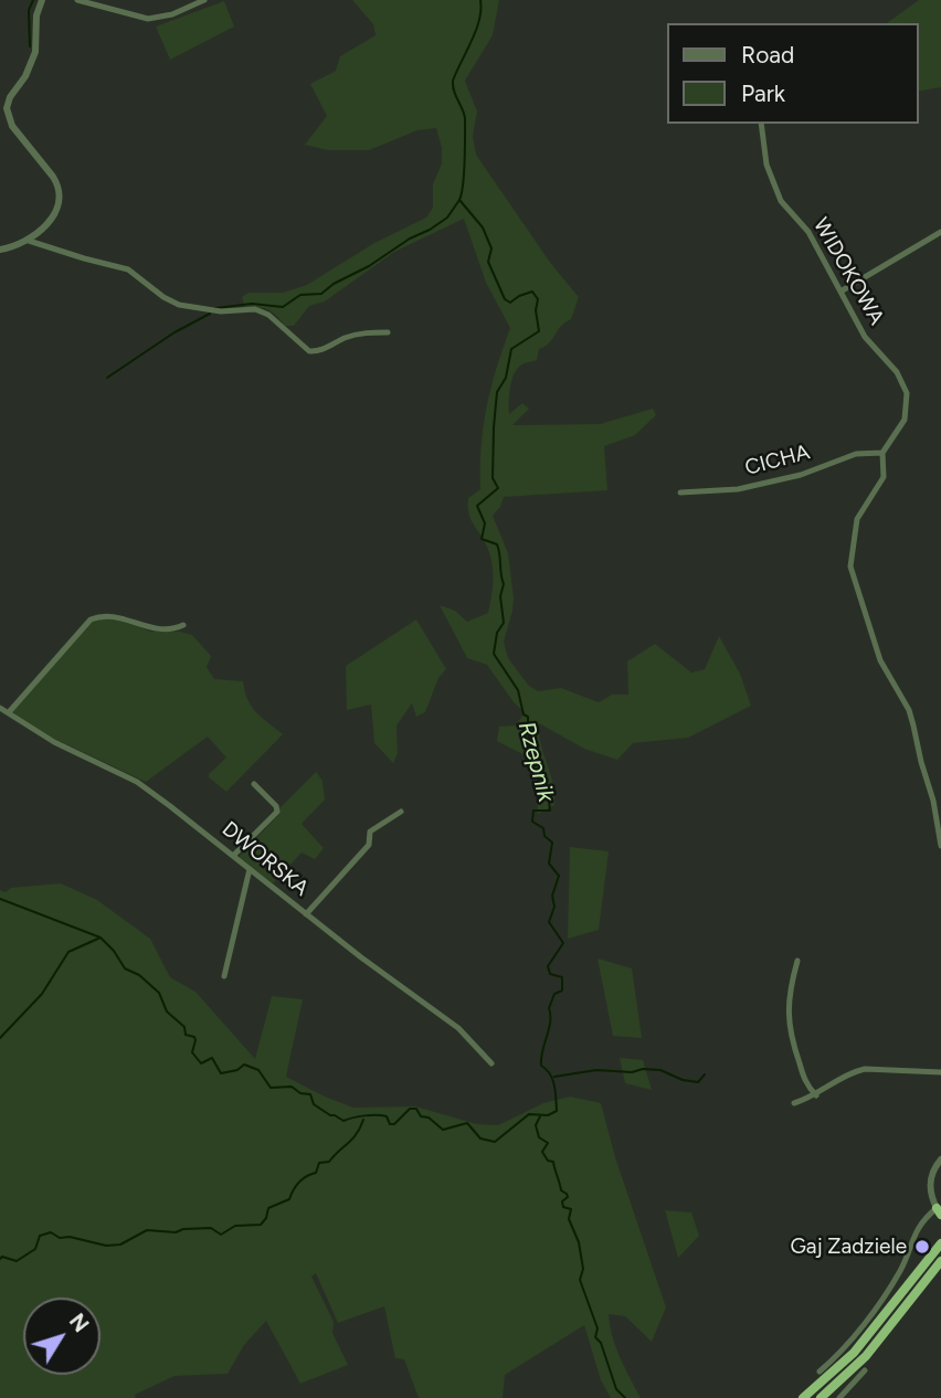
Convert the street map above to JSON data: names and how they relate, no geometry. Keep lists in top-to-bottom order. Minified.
{"streets":{"street":["WIDOKOWA","CICHA","DWORSKA"]},"crossings":[["WIDOKOWA","CICHA"]],"water":["Rzepnik"],"places":["Gaj Zadziele"],"legend":["Road","Park"],"north":"top right"}
